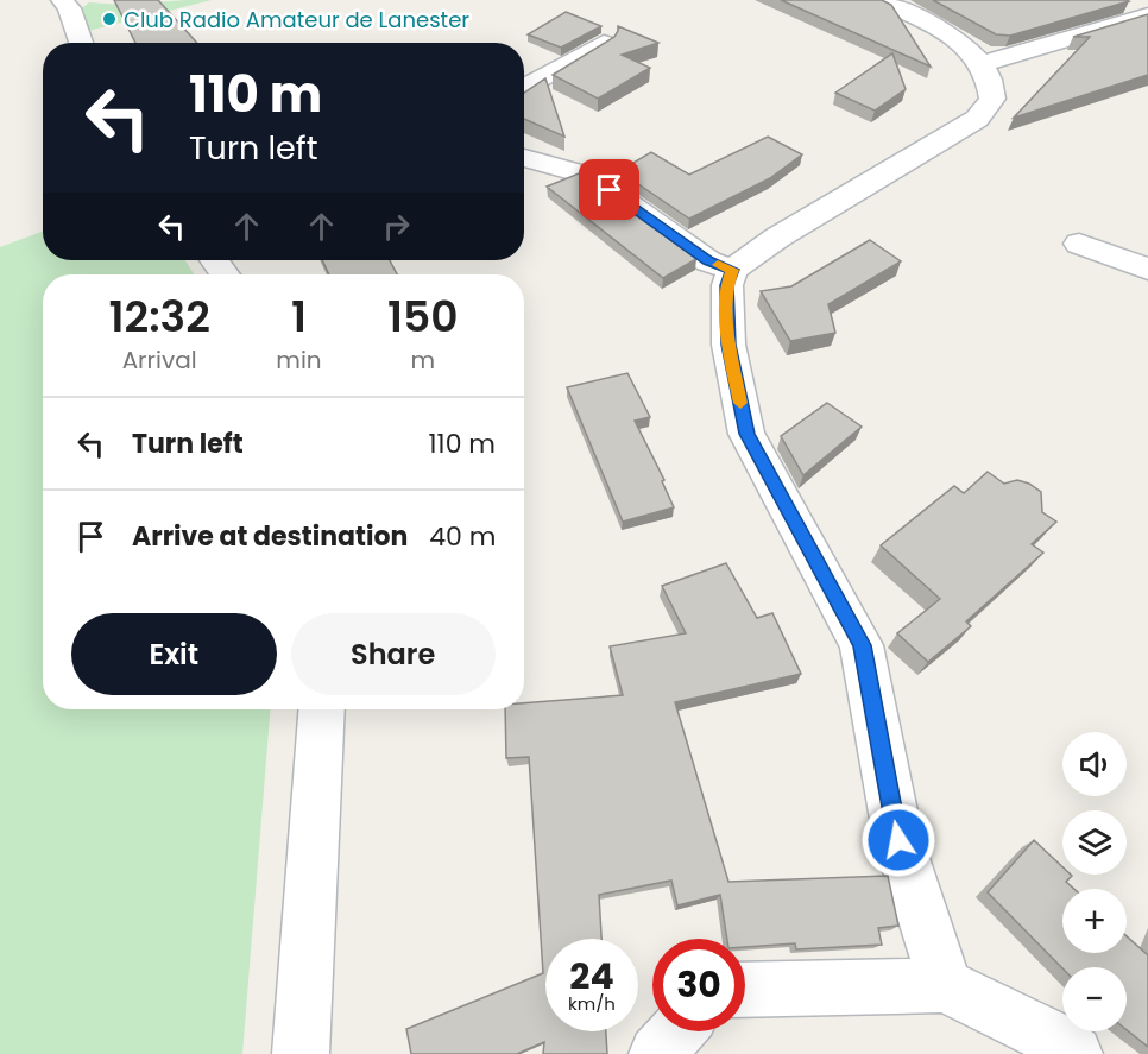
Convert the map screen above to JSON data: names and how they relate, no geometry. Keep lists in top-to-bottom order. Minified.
{"places":["Club Radio Amateur de Lanester"],"page":{"turn":["110 m","Turn left"],"eta":["12:32","Arrival","1","min","150","m"],"list":[{"name":"Turn left","value":"110 m"},{"name":"Arrive at destination","value":"40 m"}],"buttons":["Exit","Share"],"map_buttons":["+","−"],"speed":"24 km/h","limit":"30"}}
